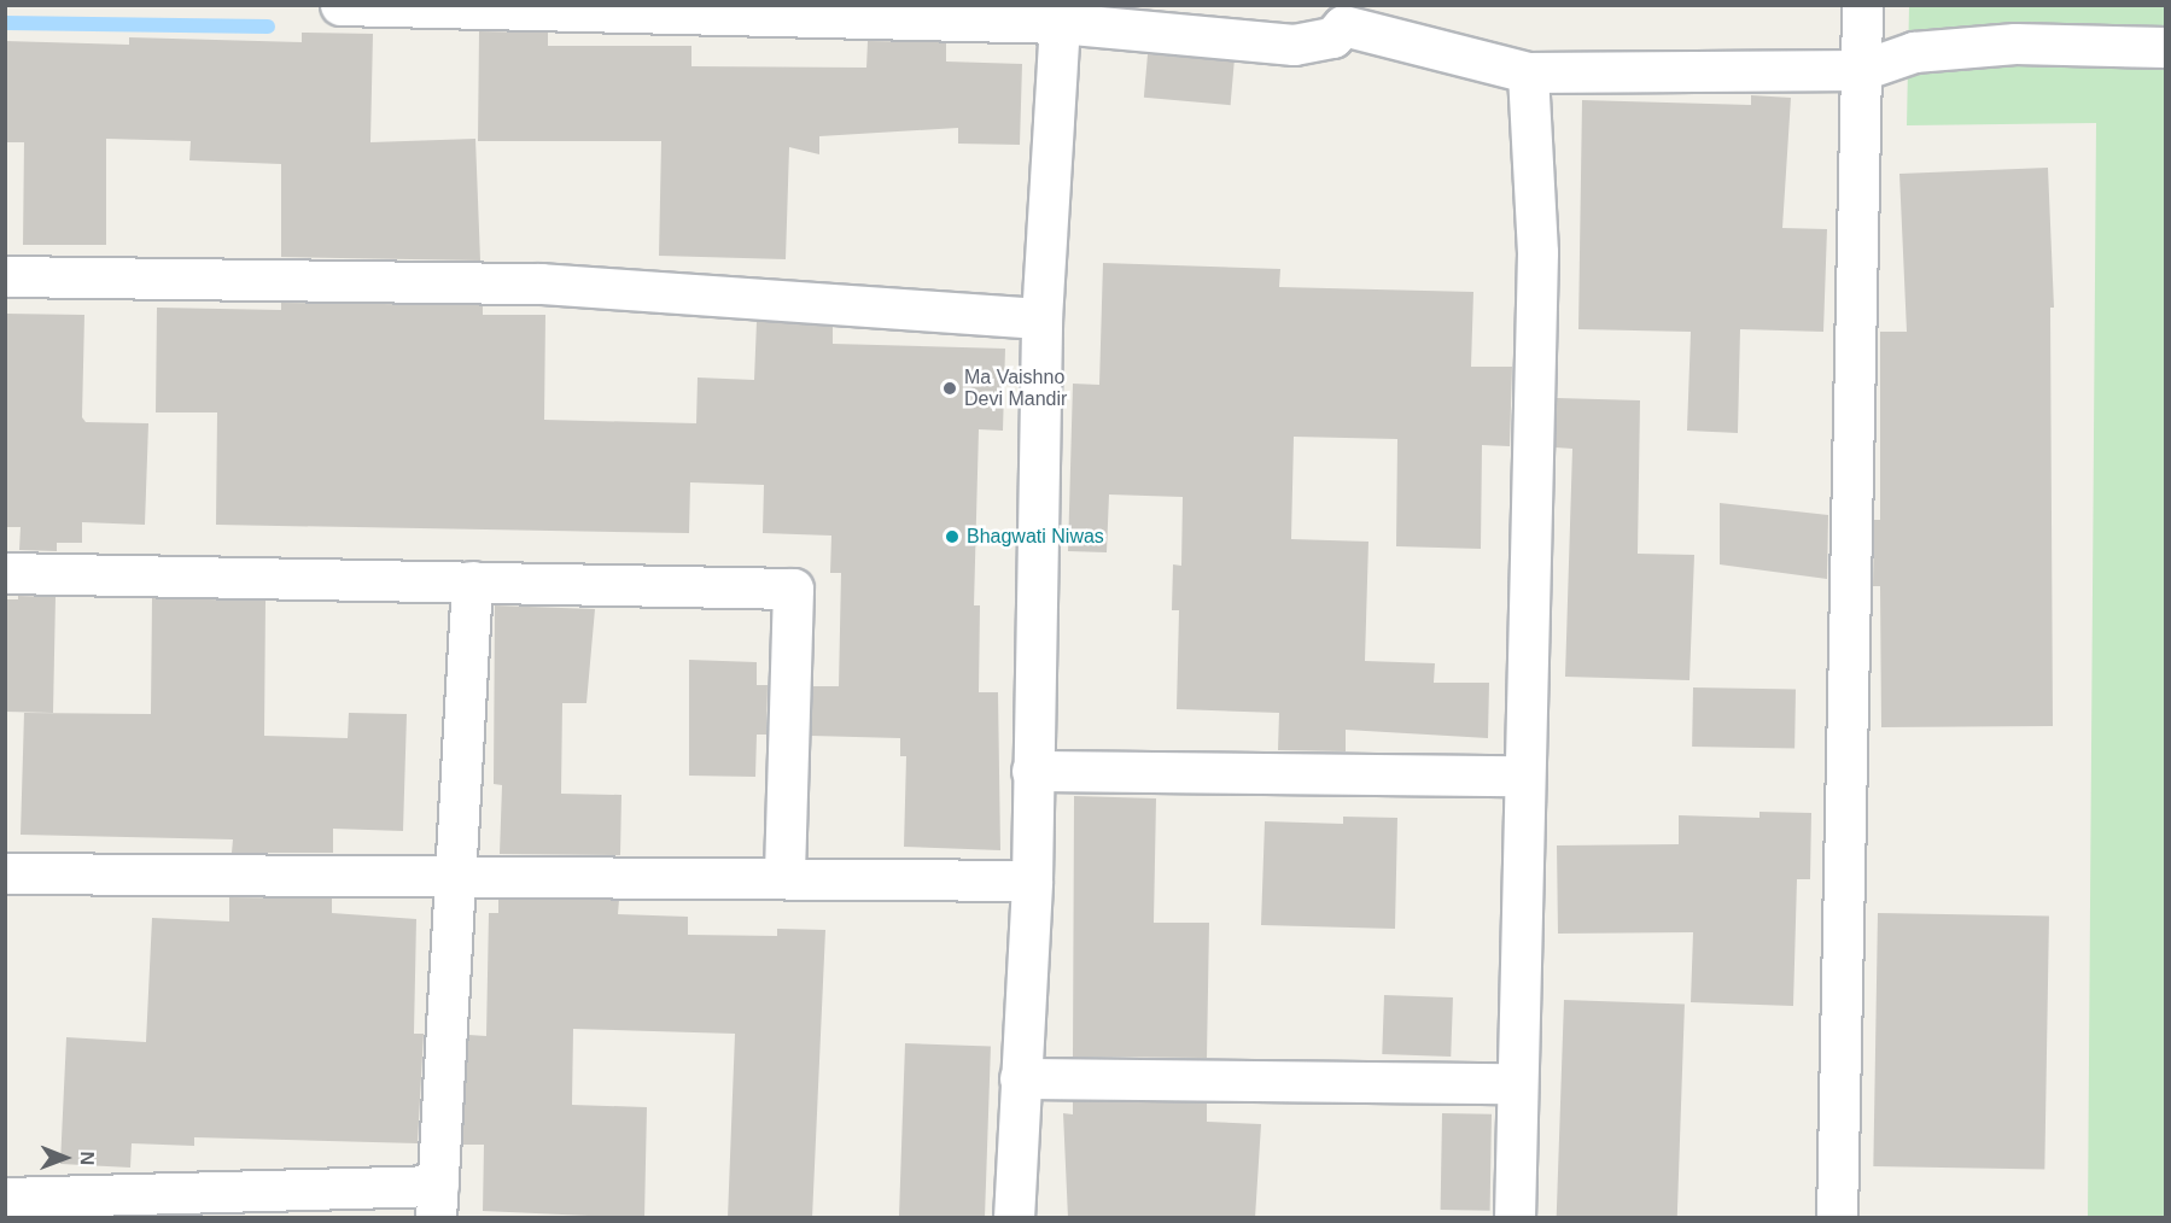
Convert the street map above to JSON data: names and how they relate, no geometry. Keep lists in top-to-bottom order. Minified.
{"places":["Ma Vaishno Devi Mandir","Bhagwati Niwas"],"north":"right"}
